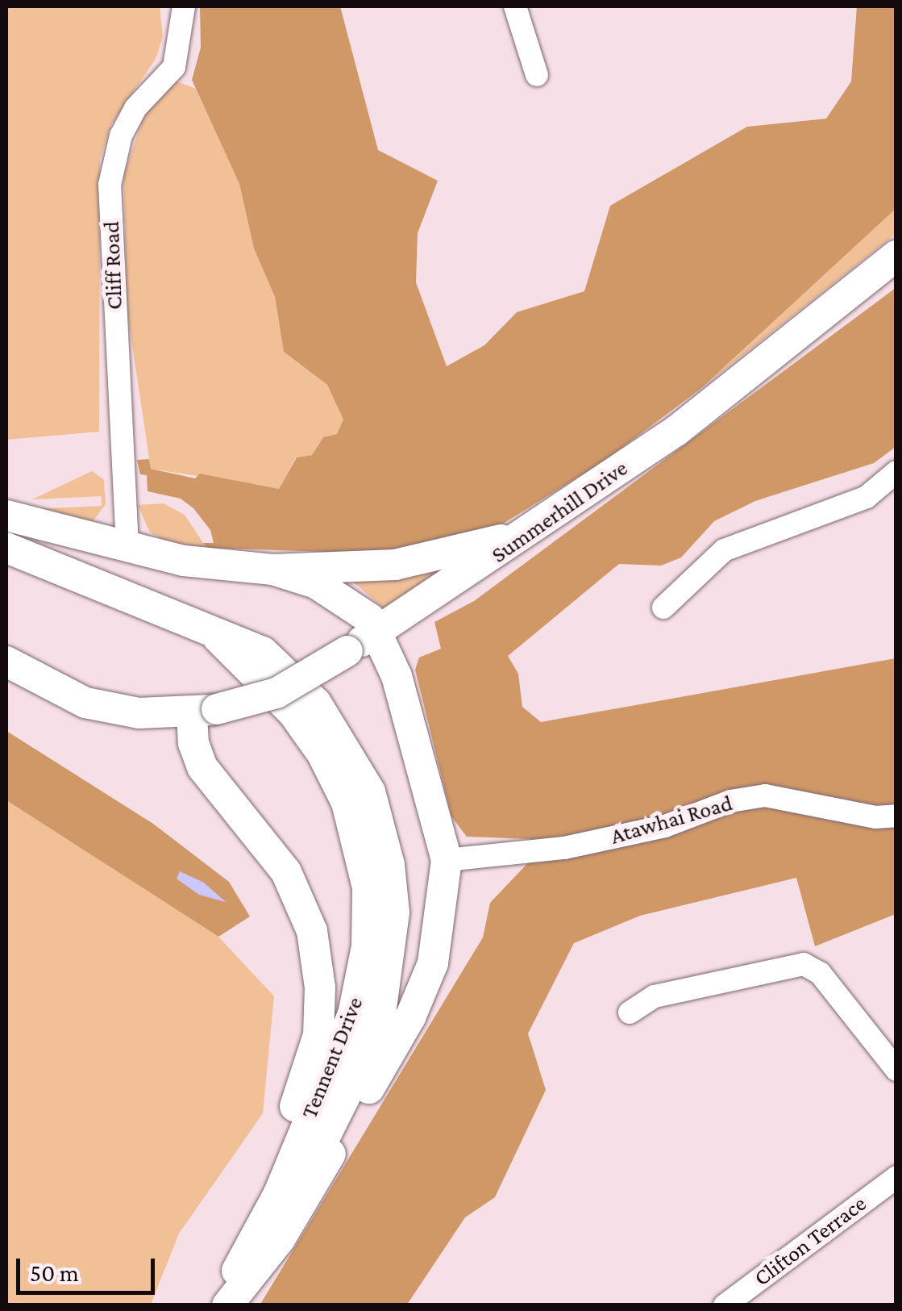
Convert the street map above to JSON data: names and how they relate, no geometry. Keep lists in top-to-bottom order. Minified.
{"streets":{"main road":["Summerhill Drive","Tennent Drive"],"street":["Cliff Road","Atawhai Road","Clifton Terrace"]},"scale_bar":"50 m"}
